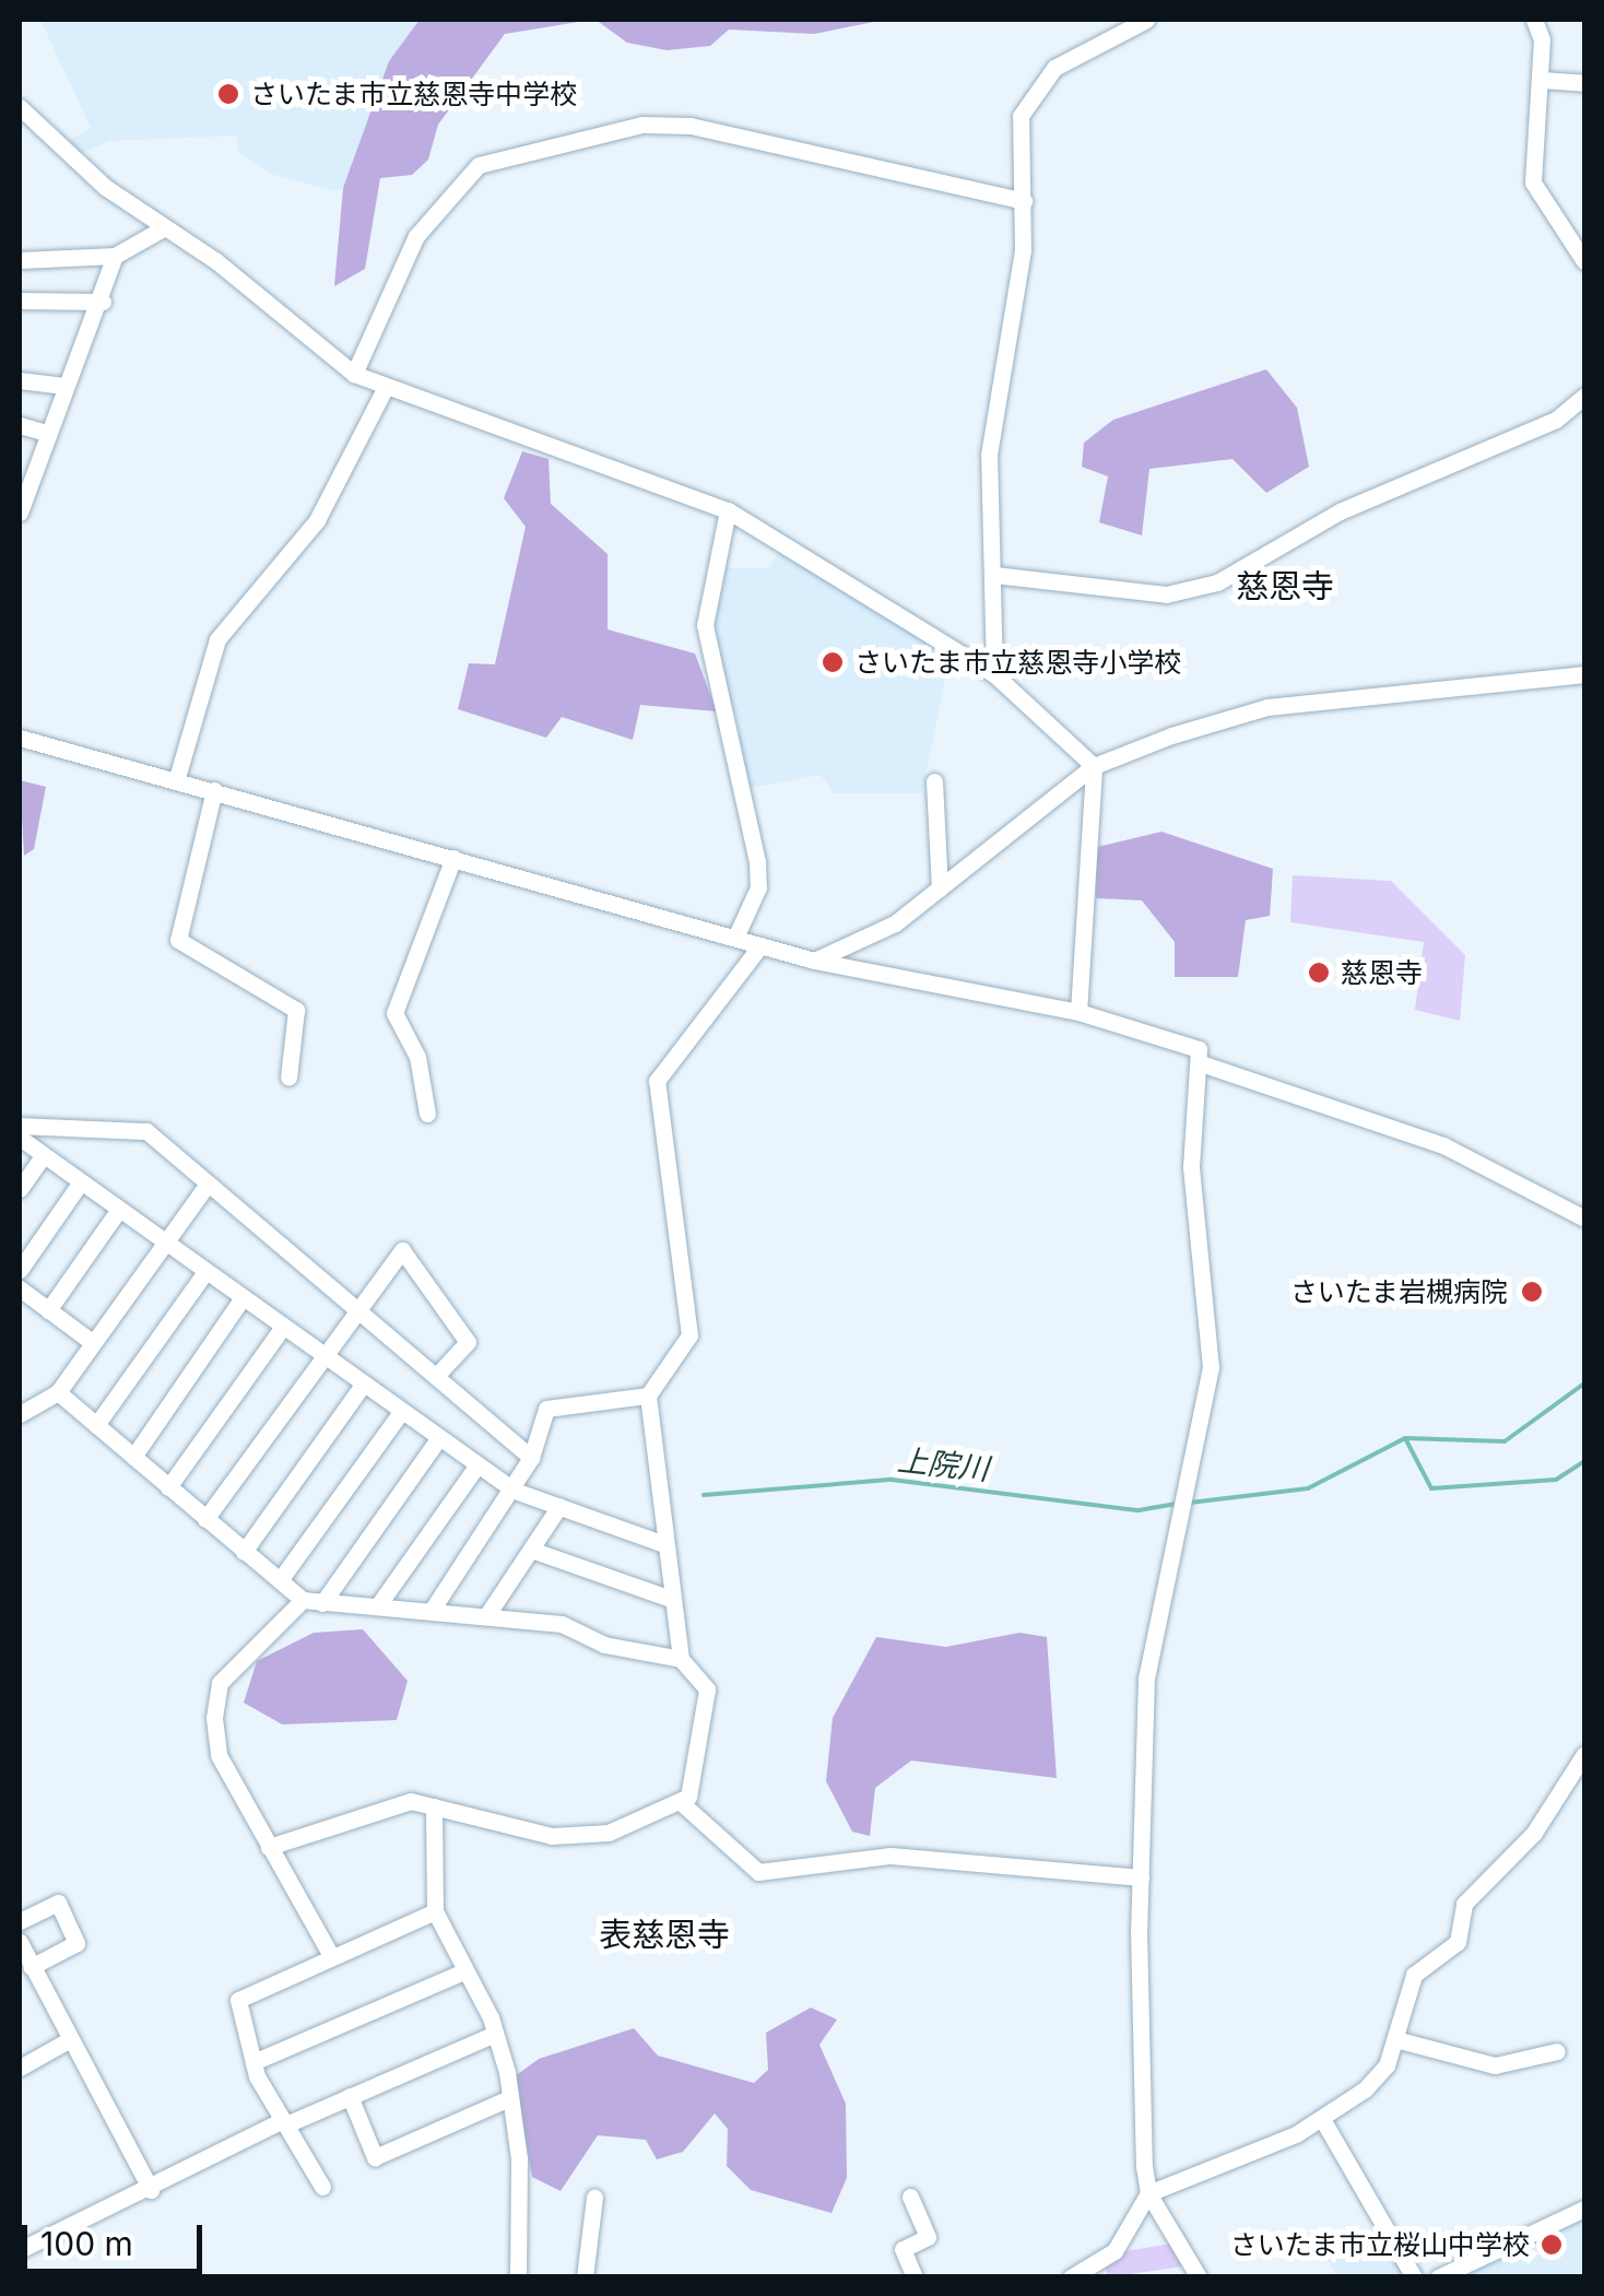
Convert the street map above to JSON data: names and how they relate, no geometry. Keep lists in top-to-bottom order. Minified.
{"districts":["慈恩寺","表慈恩寺"],"water":["上院川"],"places":["さいたま市立慈恩寺中学校","さいたま市立慈恩寺小学校","慈恩寺","さいたま岩槻病院","さいたま市立桜山中学校"],"scale_bar":"100 m"}
